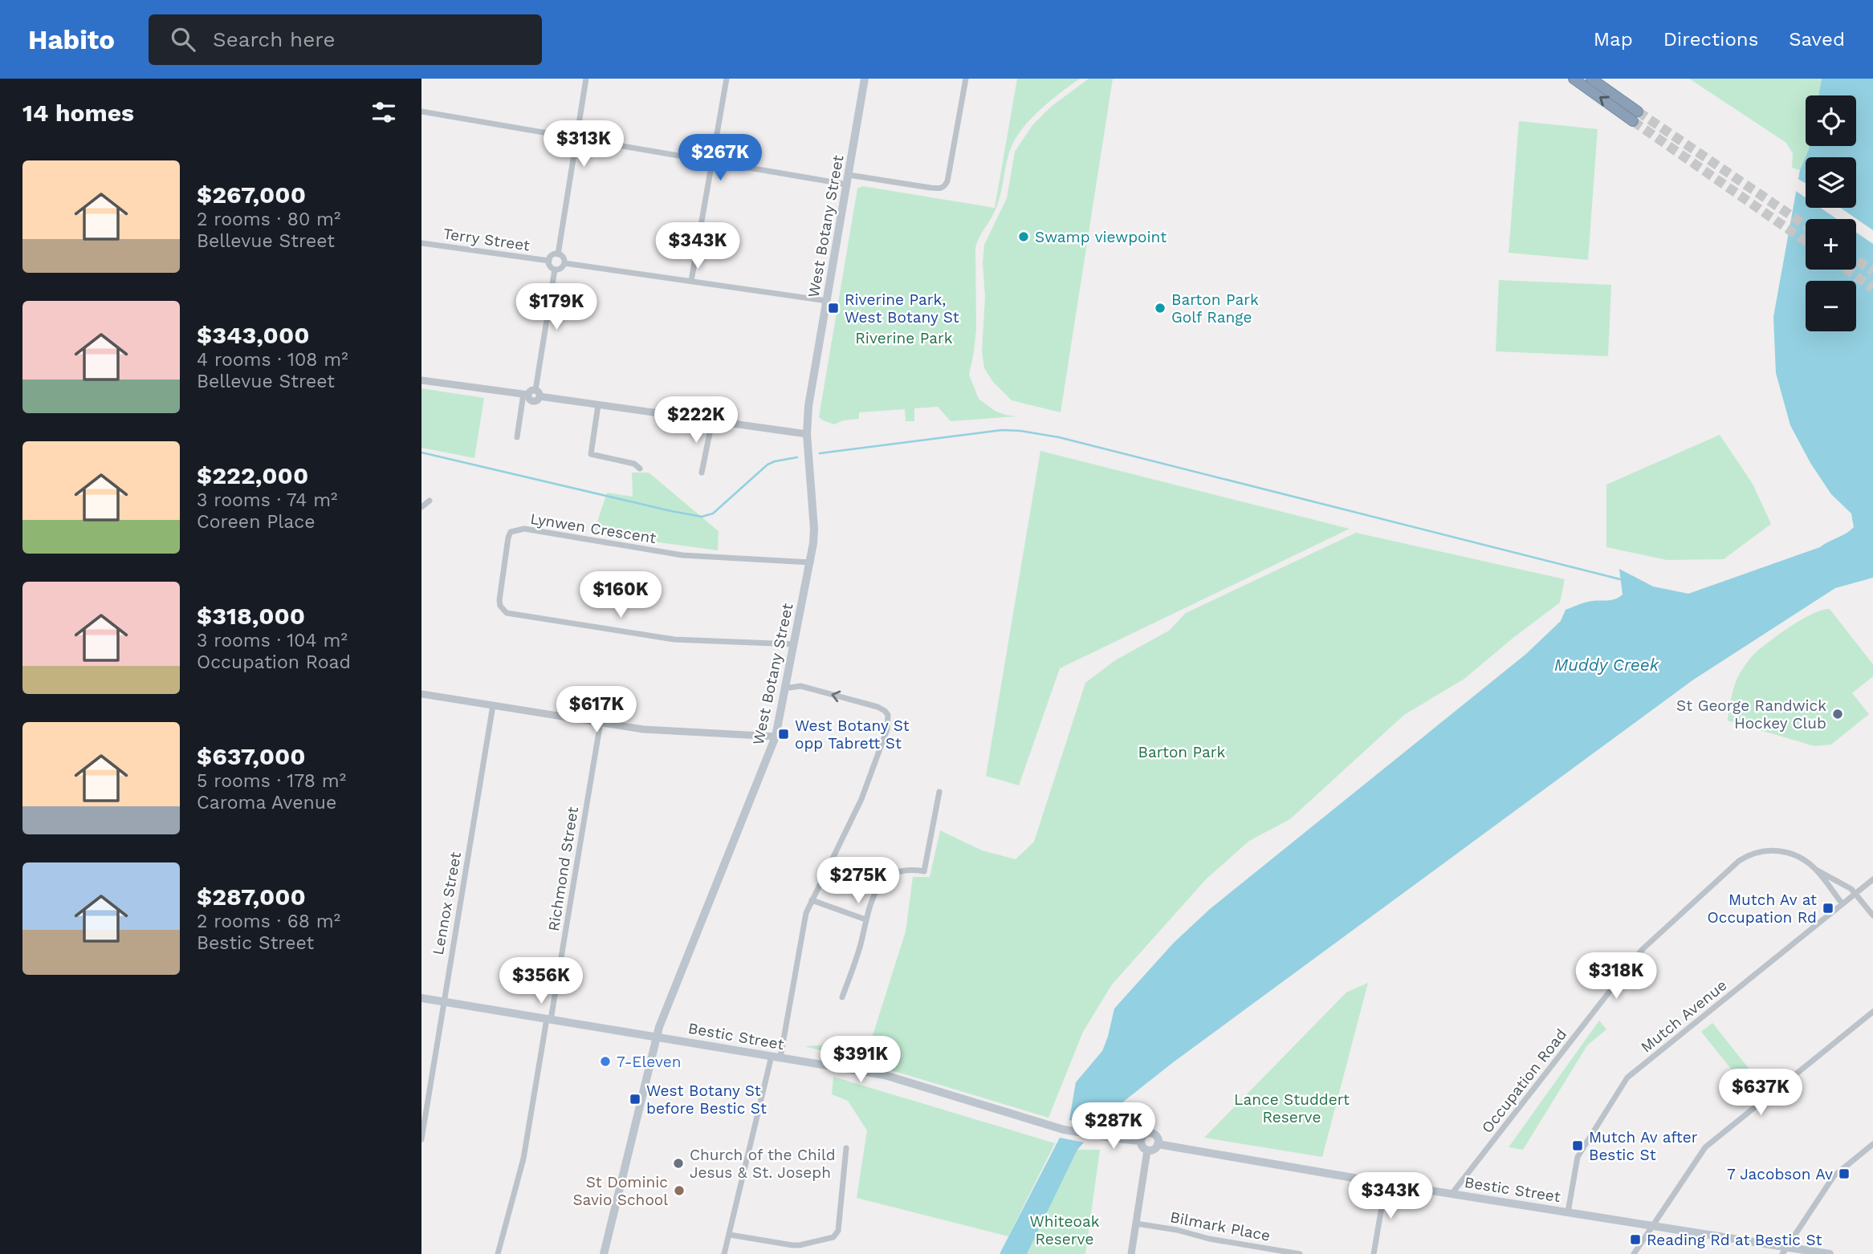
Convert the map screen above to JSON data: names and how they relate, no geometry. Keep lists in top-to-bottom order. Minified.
{"streets":{"main road":["West Botany Street","Bestic Street"],"street":["Terry Street","Lynwen Crescent","Richmond Street","Lennox Street","Mutch Avenue","Occupation Road","Bilmark Place"]},"crossings":[["West Botany Street","Lynwen Crescent"],["West Botany Street","Bestic Street"],["Richmond Street","Bestic Street"],["Lennox Street","Bestic Street"],["Mutch Avenue","Bestic Street"],["Mutch Avenue","Occupation Road"],["Bestic Street","Occupation Road"]],"water":["Muddy Creek"],"parks":["Riverine Park","Barton Park","Lance Studdert Reserve","Whiteoak Reserve"],"places":{"other":["Swamp viewpoint","Barton Park Golf Range","St George Randwick Hockey Club","7-Eleven","Church of the Child Jesus & St. Joseph","St Dominic Savio School"],"transit":["Riverine Park, West Botany St","West Botany St opp Tabrett St","Mutch Av at Occupation Rd","West Botany St before Bestic St","Mutch Av after Bestic St","7 Jacobson Av","Reading Rd at Bestic St"]},"page":{"header":"Habito","search":"Search here","nav":["Map","Directions","Saved"],"heading":"14 homes","map_buttons":["+","−"],"price":["$313K","$267K","$343K","$179K","$222K","$160K","$617K","$275K","$318K","$356K","$391K","$637K","$287K","$343K"],"list":[{"name":"$267,000","note":"2 rooms · 80 m² · Bellevue Street"},{"name":"$343,000","note":"4 rooms · 108 m² · Bellevue Street"},{"name":"$222,000","note":"3 rooms · 74 m² · Coreen Place"},{"name":"$318,000","note":"3 rooms · 104 m² · Occupation Road"},{"name":"$637,000","note":"5 rooms · 178 m² · Caroma Avenue"},{"name":"$287,000","note":"2 rooms · 68 m² · Bestic Street"}]}}
